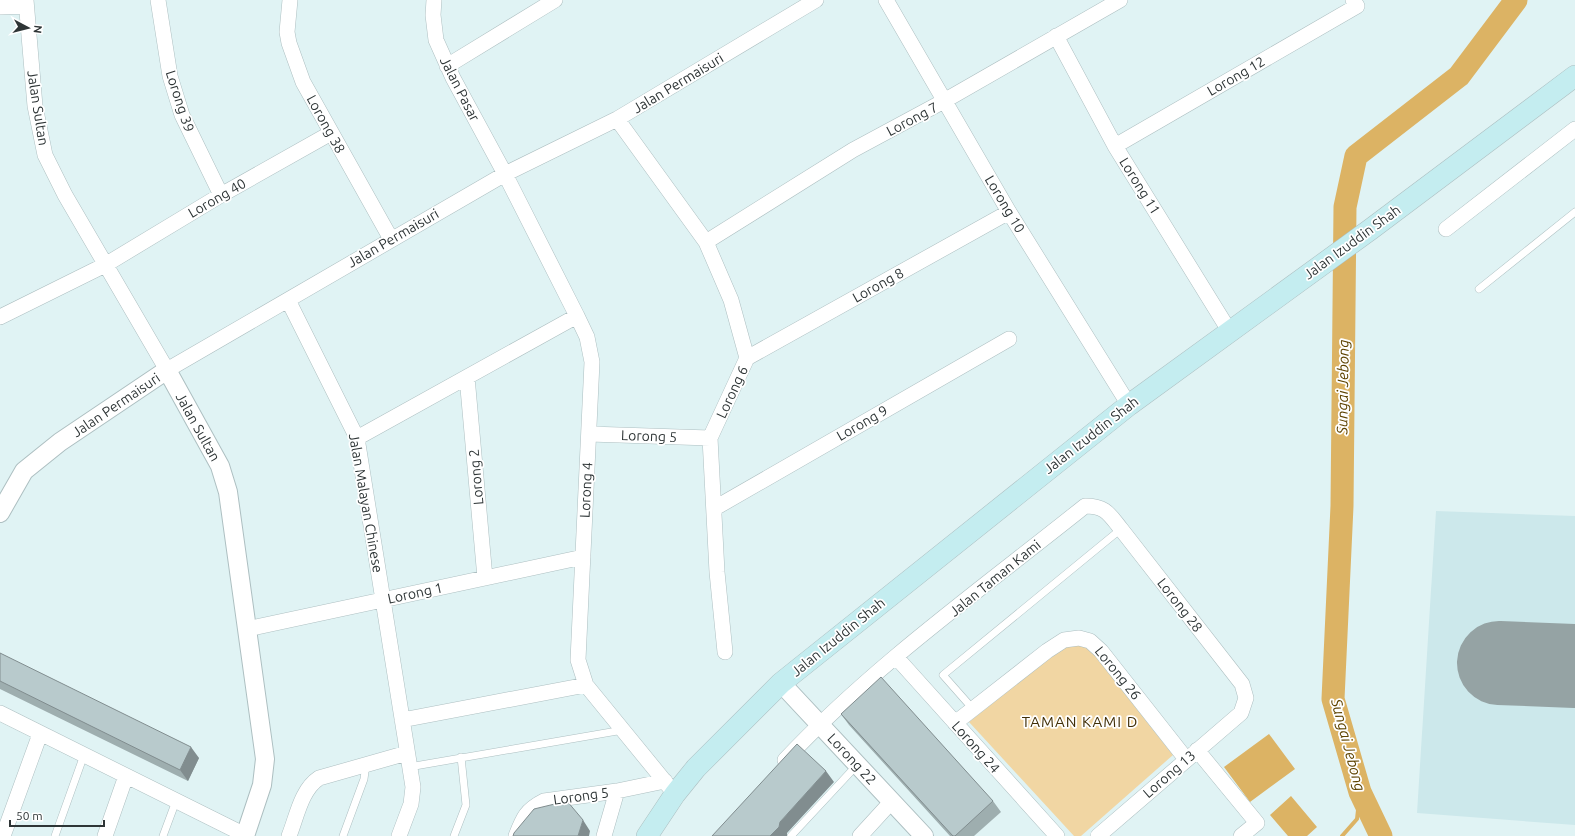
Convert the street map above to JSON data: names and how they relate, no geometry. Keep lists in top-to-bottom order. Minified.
{"streets":{"main road":["Jalan Izuddin Shah"],"street":["Lorong 12","Jalan Permaisuri","Jalan Pasar","Lorong 39","Jalan Sultan","Lorong 7","Lorong 38","Lorong 11","Lorong 40","Lorong 10","Lorong 8","Lorong 6","Lorong 9","Lorong 5","Lorong 2","Lorong 4","Jalan Malayan Chinese","Jalan Taman Kami","Lorong 1","Lorong 28","Lorong 26","Lorong 24","Lorong 22","Lorong 13"]},"crossings":[["Lorong 12","Lorong 11"],["Jalan Permaisuri","Jalan Pasar"],["Jalan Permaisuri","Jalan Sultan"],["Jalan Permaisuri","Lorong 38"],["Jalan Permaisuri","Lorong 6"],["Jalan Permaisuri","Lorong 4"],["Jalan Permaisuri","Jalan Malayan Chinese"],["Jalan Pasar","Lorong 4"],["Lorong 39","Lorong 40"],["Jalan Sultan","Lorong 40"],["Jalan Sultan","Lorong 1"],["Lorong 7","Lorong 11"],["Lorong 7","Lorong 10"],["Lorong 7","Lorong 6"],["Lorong 38","Lorong 40"],["Lorong 11","Jalan Izuddin Shah"],["Lorong 10","Jalan Izuddin Shah"],["Lorong 10","Lorong 8"],["Jalan Izuddin Shah","Lorong 5"],["Jalan Izuddin Shah","Lorong 4"],["Jalan Izuddin Shah","Lorong 22"],["Lorong 8","Lorong 6"],["Lorong 6","Lorong 9"],["Lorong 6","Lorong 5"],["Lorong 5","Lorong 4"],["Lorong 2","Lorong 1"],["Lorong 4","Lorong 1"],["Jalan Malayan Chinese","Lorong 1"],["Jalan Taman Kami","Lorong 28"],["Jalan Taman Kami","Lorong 24"],["Lorong 28","Lorong 13"],["Lorong 26","Lorong 24"],["Lorong 26","Lorong 13"]],"districts":["TAMAN KAMI D"],"water":["Sungai Jebong"],"scale_bar":"50 m","north":"right"}
